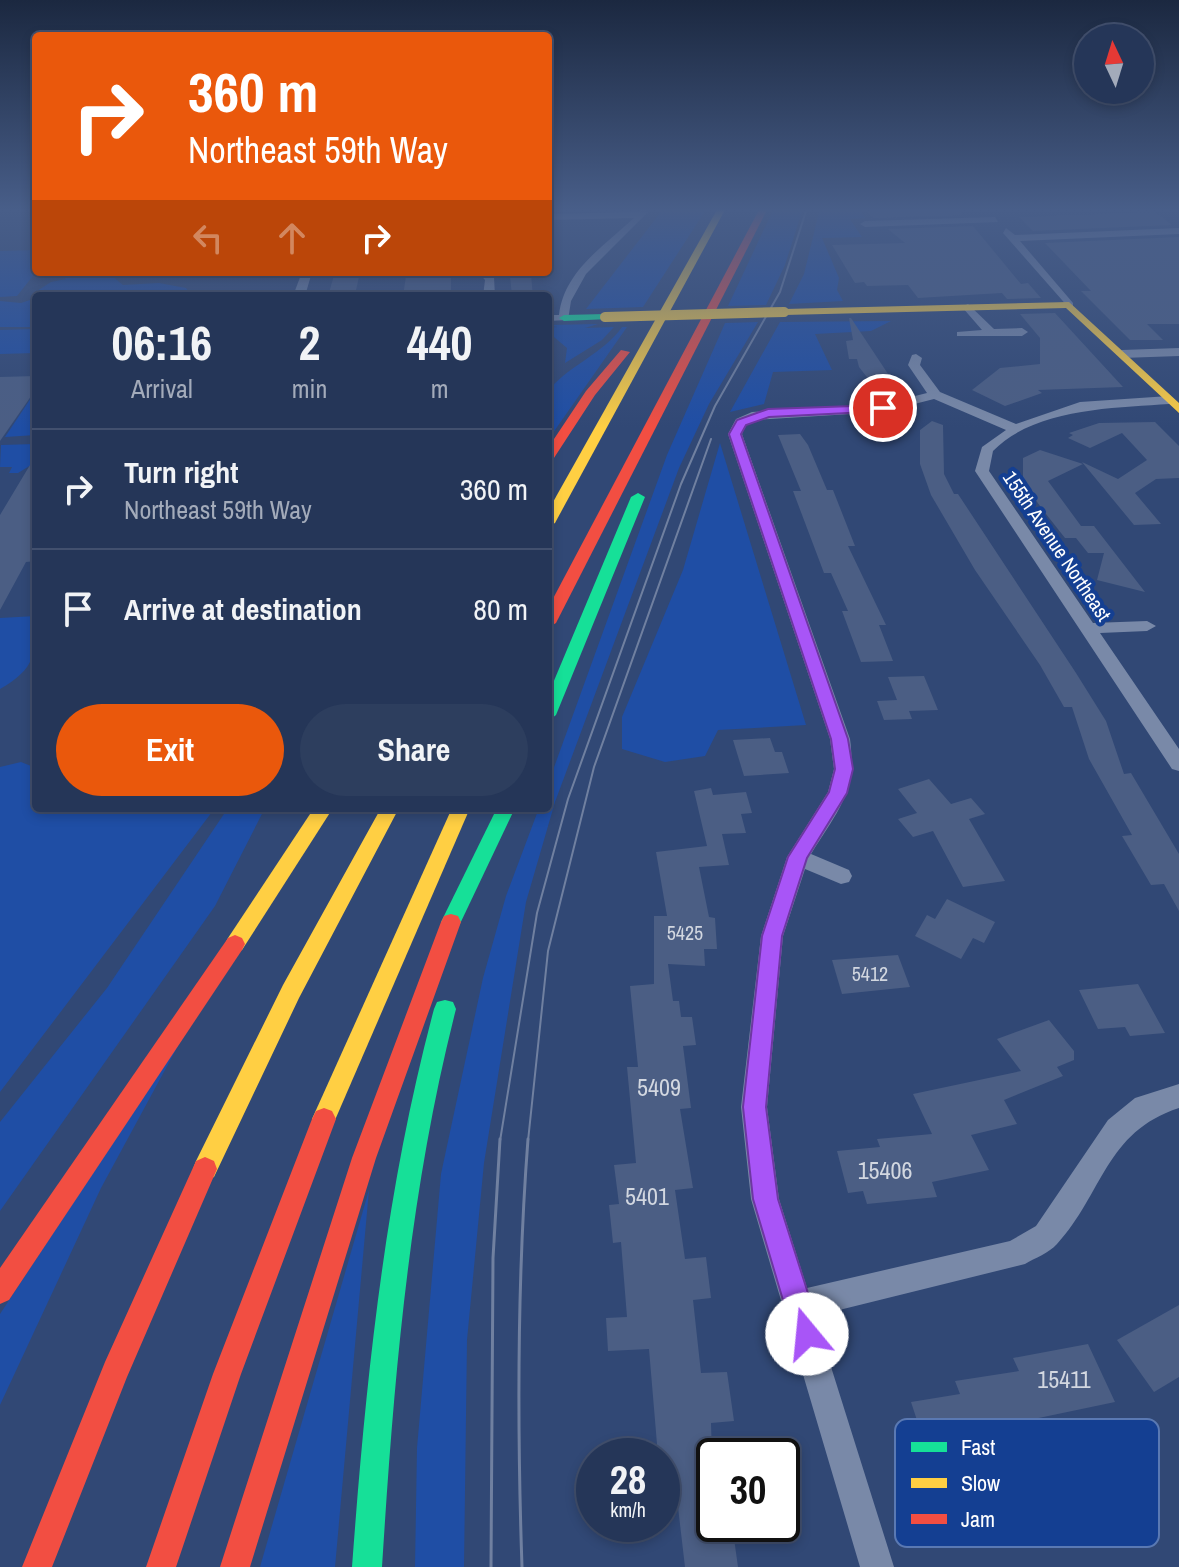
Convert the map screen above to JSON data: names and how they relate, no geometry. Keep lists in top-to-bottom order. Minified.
{"streets":{"street":["155th Avenue Northeast"]},"house_numbers":["5425","5412","5409","15406","5401","15411"],"legend":["Fast","Slow","Jam"],"north":"top","page":{"turn":["360 m","Northeast 59th Way"],"eta":["06:16","Arrival","2","min","440","m"],"list":[{"name":"Turn right","note":"Northeast 59th Way","value":"360 m"},{"name":"Arrive at destination","value":"80 m"}],"buttons":["Exit","Share"],"speed":"28 km/h","limit":"30"}}
